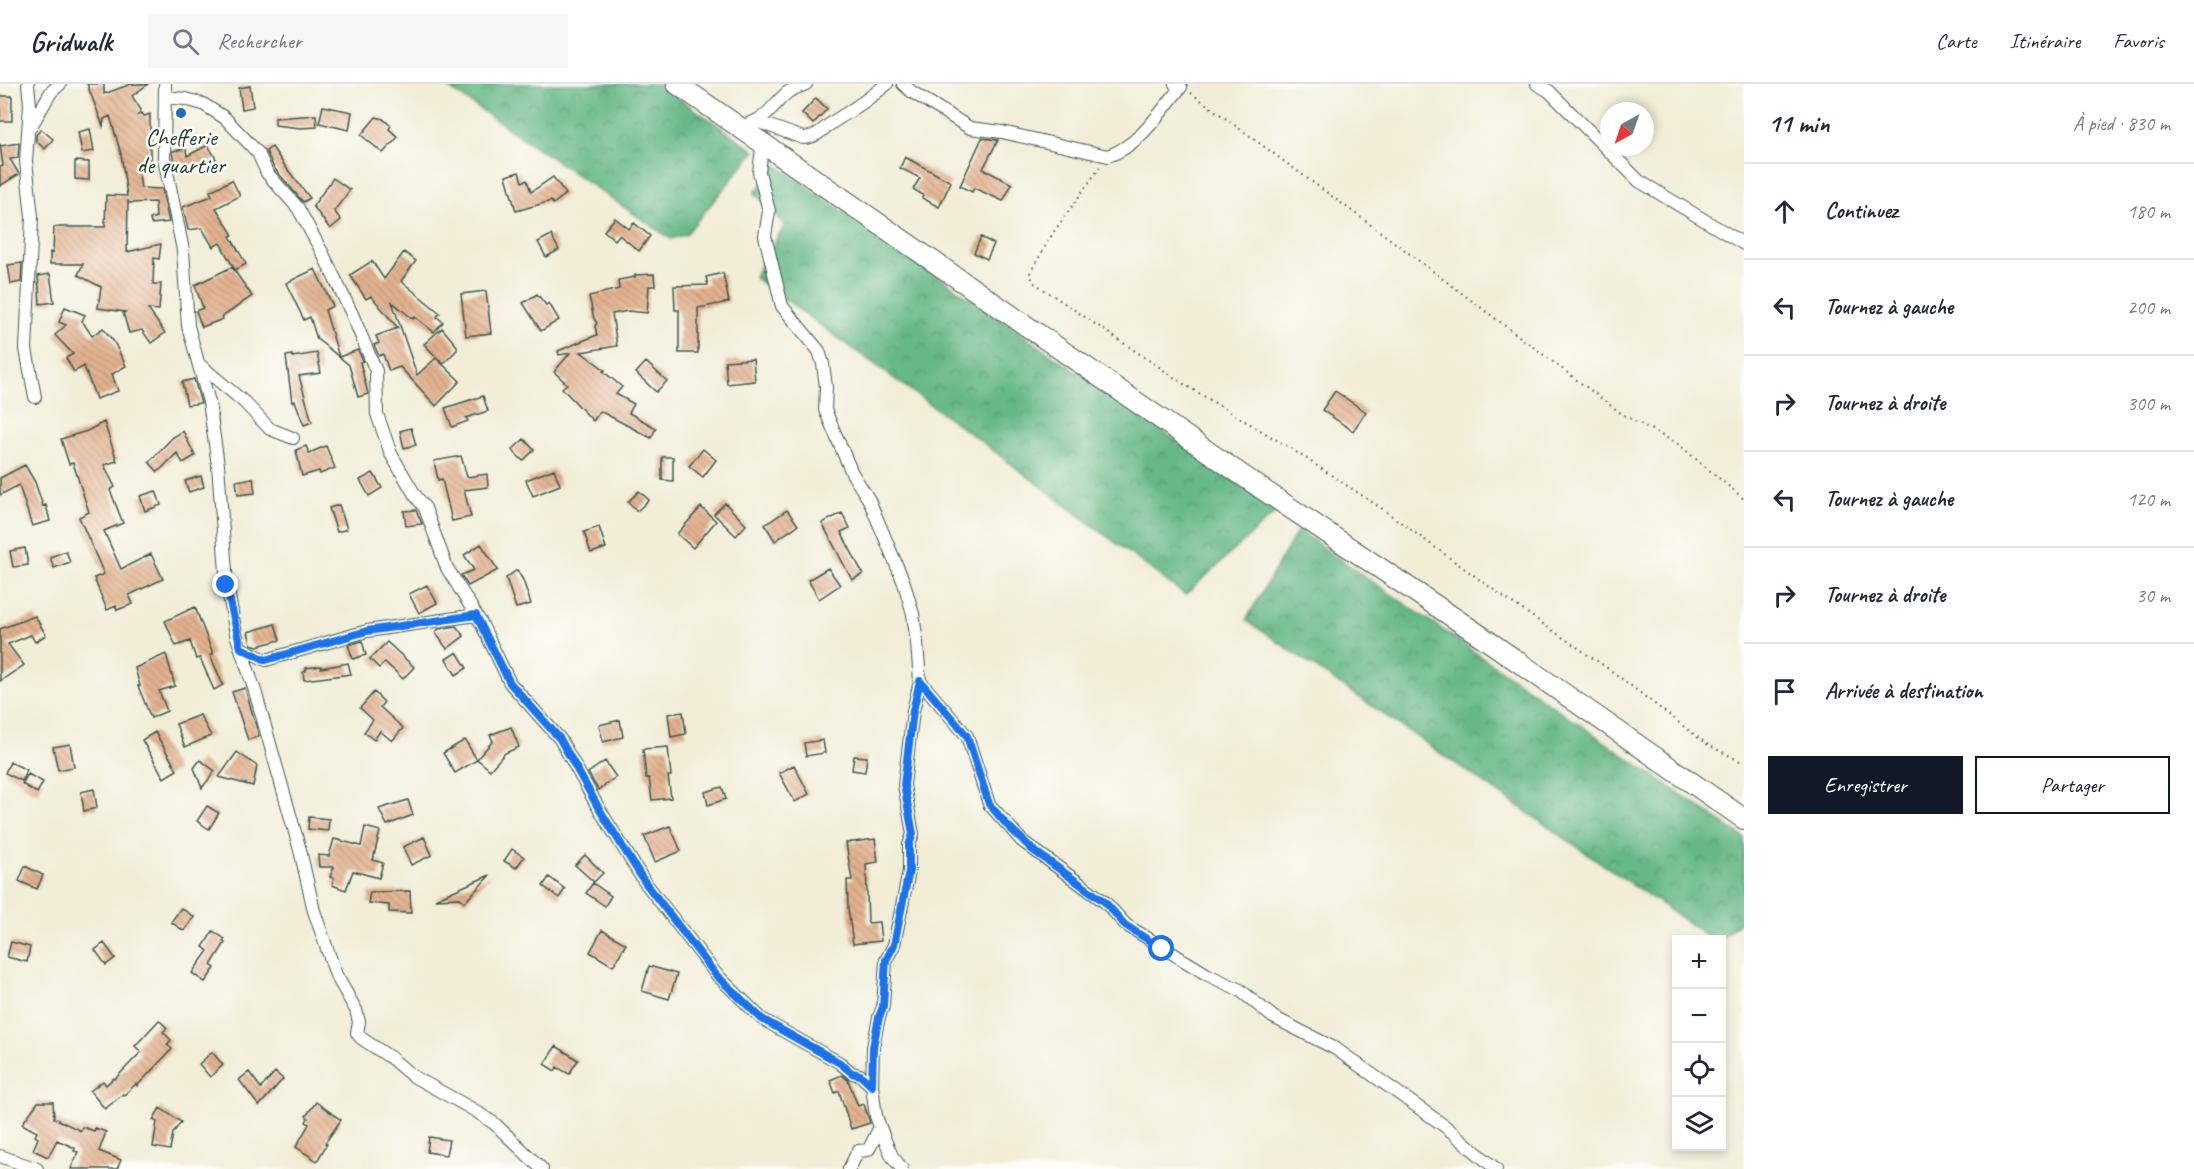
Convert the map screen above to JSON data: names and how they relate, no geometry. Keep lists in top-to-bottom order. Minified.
{"places":["Chefferie de quartier"],"north":"bottom left","page":{"header":"Gridwalk","search":"Rechercher","nav":["Carte","Itinéraire","Favoris"],"heading":["11 min","À pied · 830 m"],"list":[["Continuez","180 m"],["Tournez à gauche","200 m"],["Tournez à droite","300 m"],["Tournez à gauche","120 m"],["Tournez à droite","30 m"],"Arrivée à destination"],"buttons":["Enregistrer","Partager"],"map_buttons":["+","−"]}}
